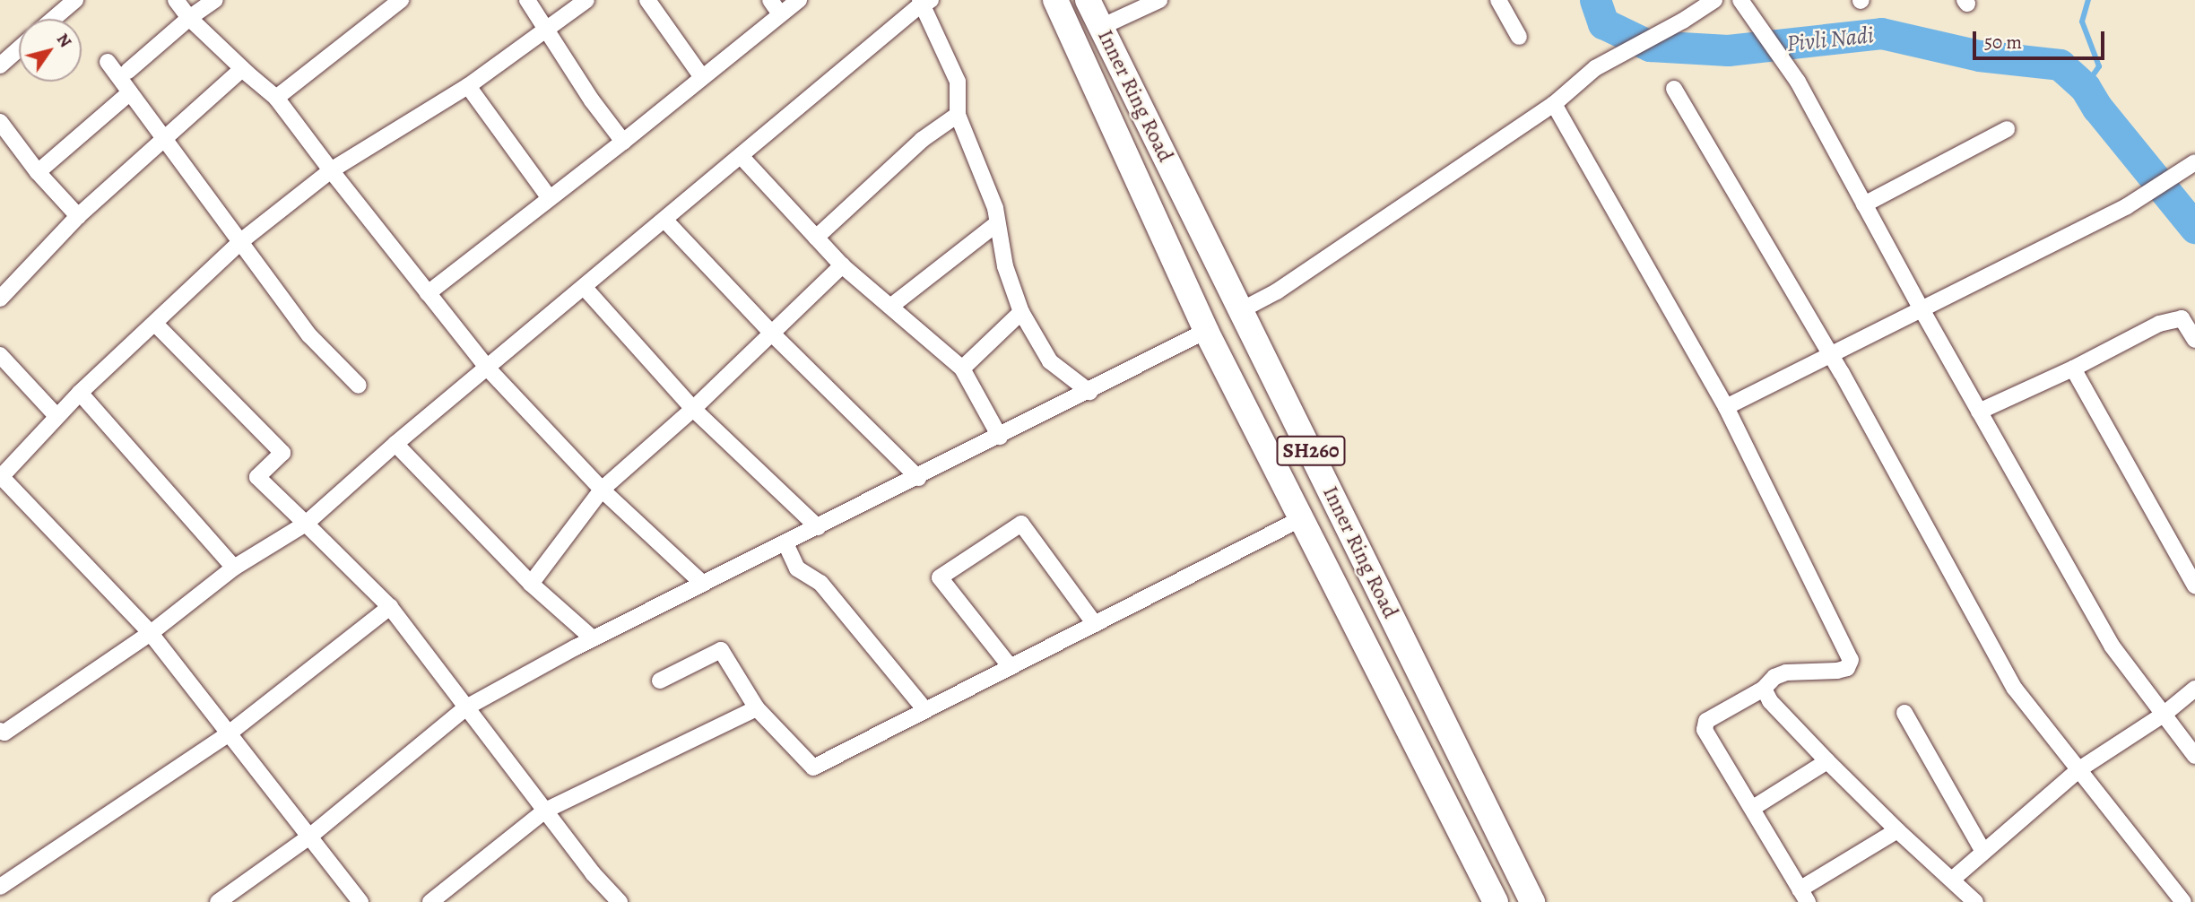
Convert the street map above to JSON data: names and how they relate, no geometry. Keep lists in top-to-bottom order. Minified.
{"streets":{"highway":["Inner Ring Road","SH260"]},"water":["Pivli Nadi"],"scale_bar":"50 m","north":"top right"}
